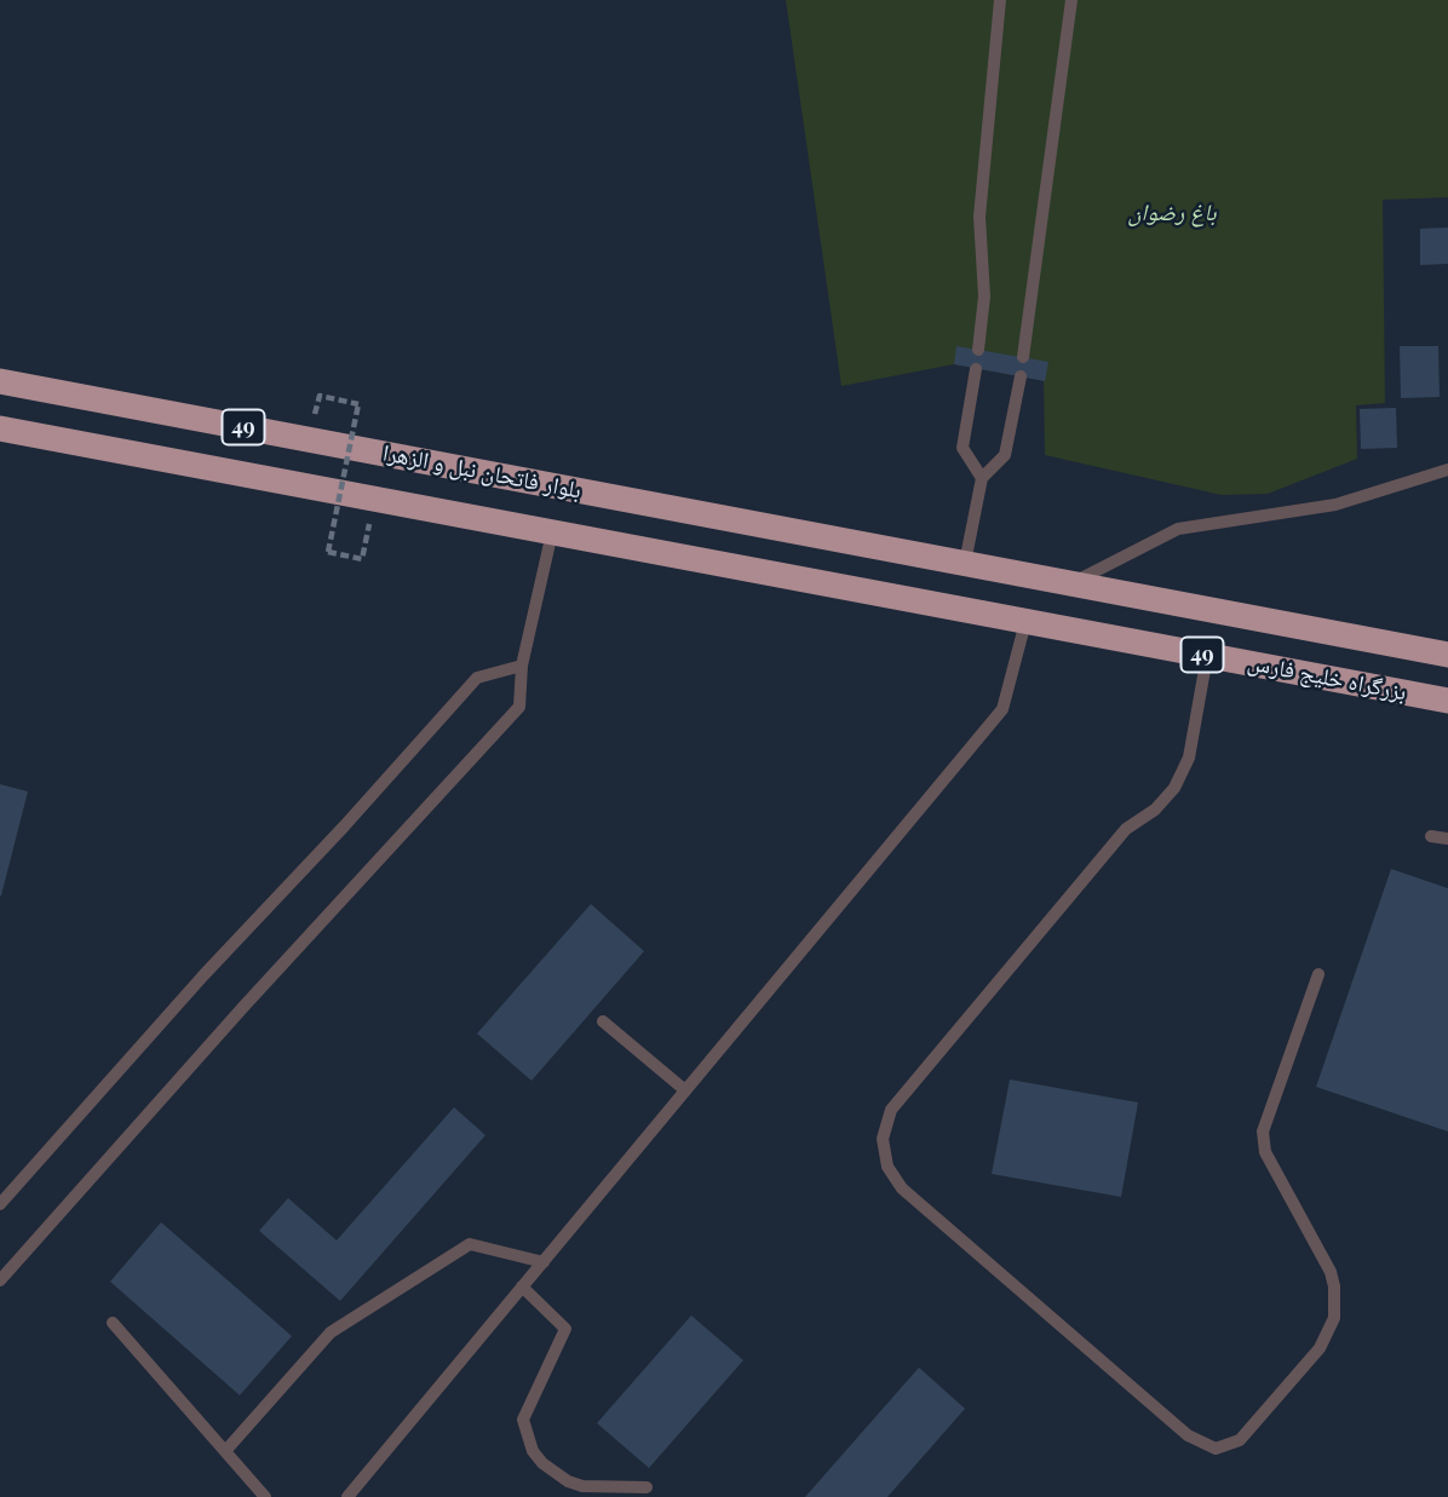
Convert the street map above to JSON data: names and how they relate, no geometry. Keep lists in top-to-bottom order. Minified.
{"streets":{"highway":["49","بلوار فاتحان نبل و الزهرا","بزرگراه خلیج فارس"]},"crossings":[["بلوار فاتحان نبل و الزهرا","بزرگراه خلیج فارس"]],"parks":["باغ رضوان"]}
